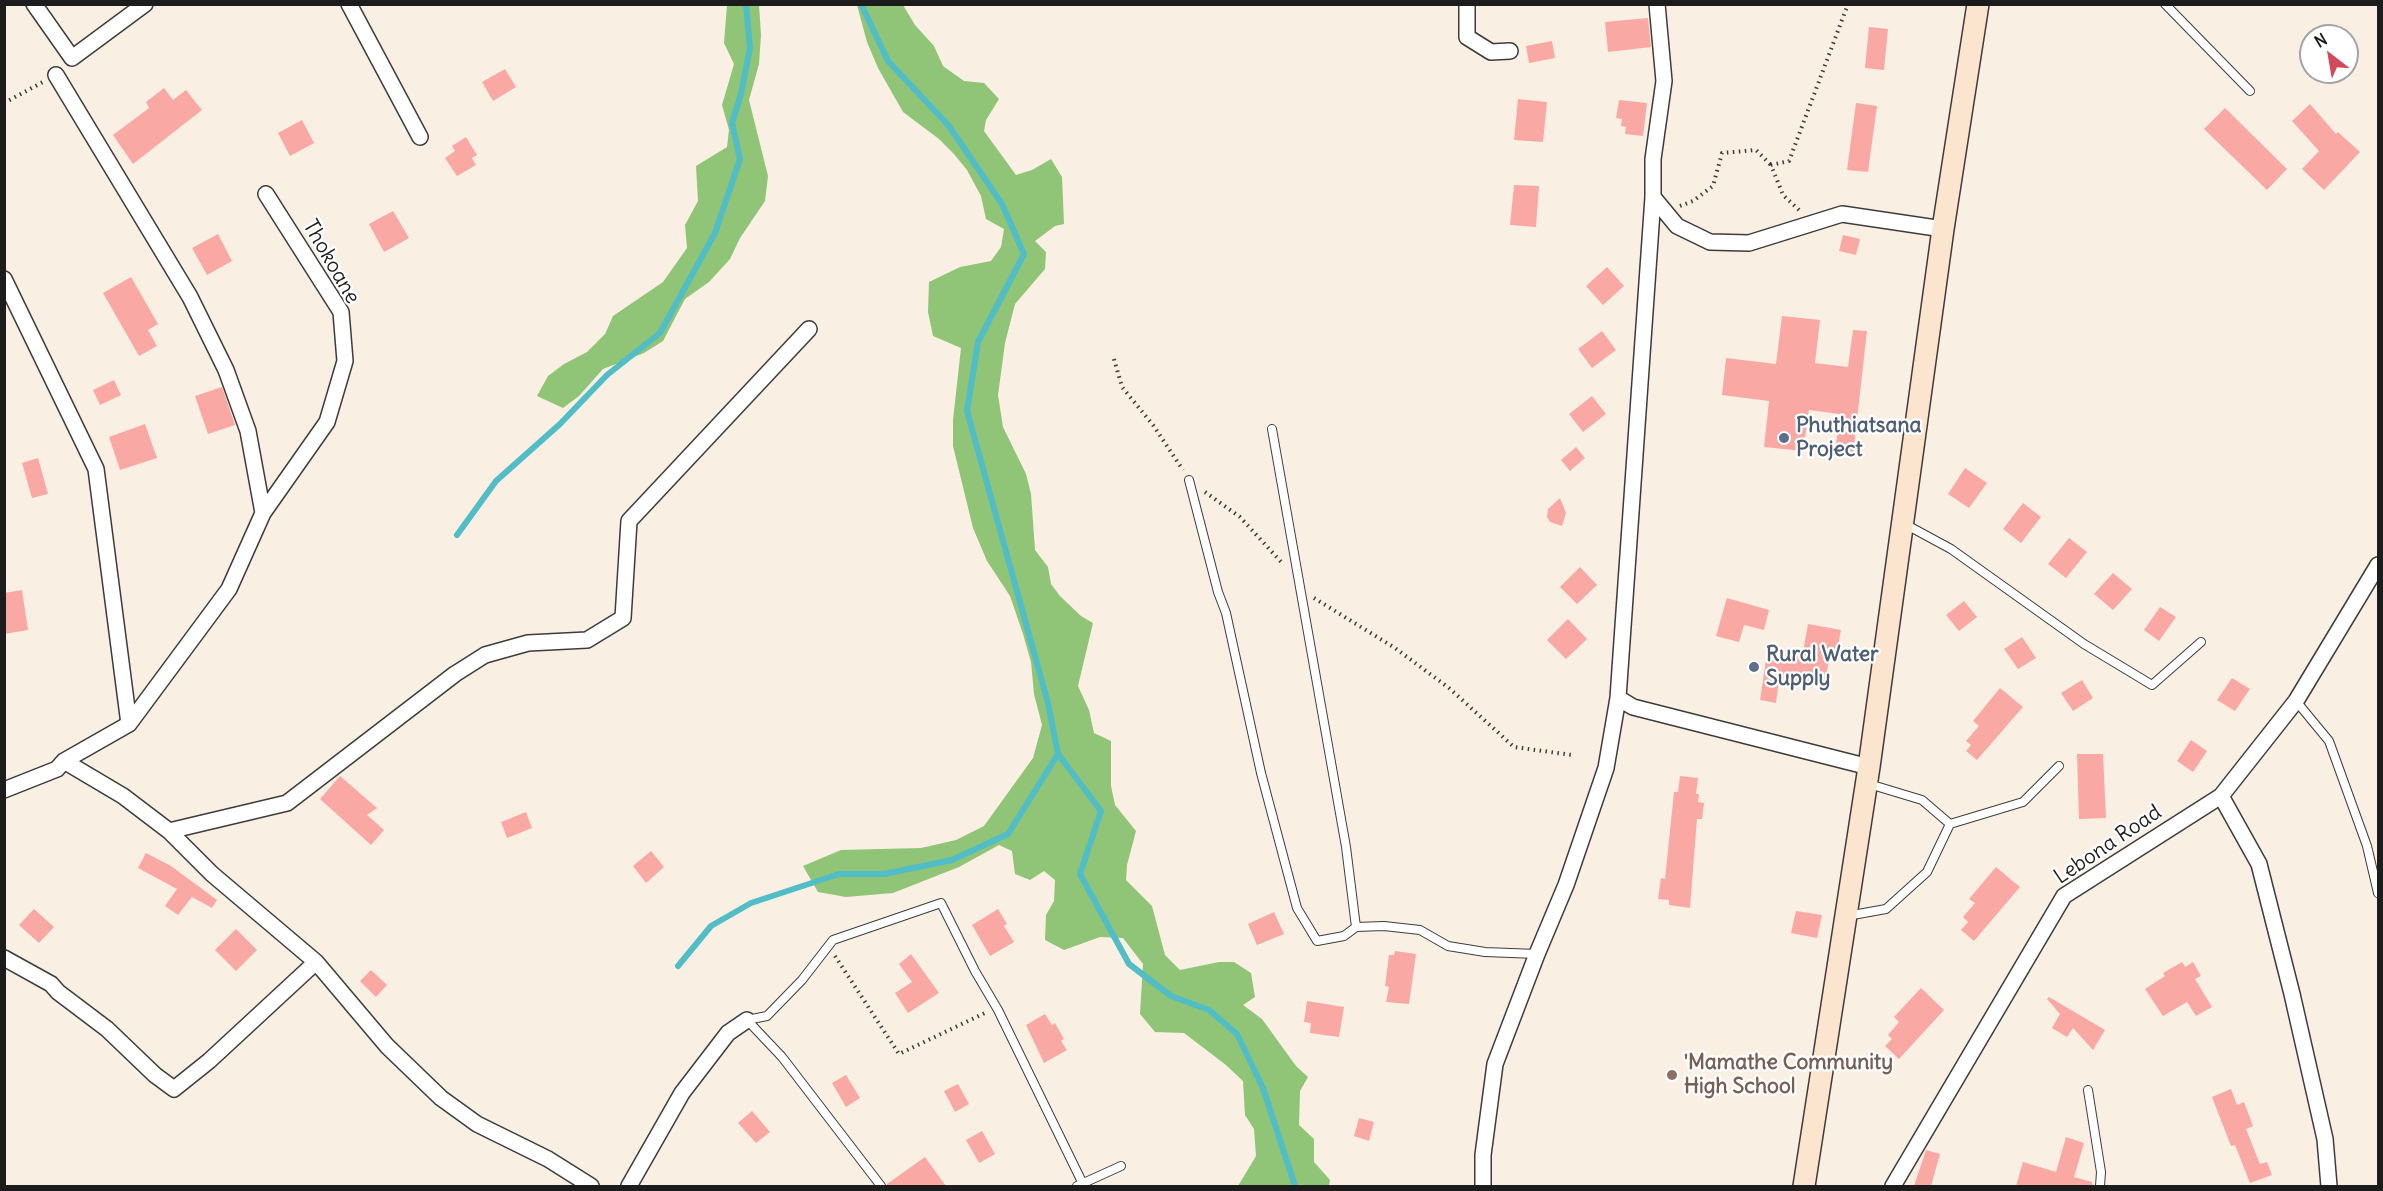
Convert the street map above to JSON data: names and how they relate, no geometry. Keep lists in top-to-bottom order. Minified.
{"streets":{"street":["Thokoane","Lebona Road"]},"places":["Phuthiatsana Project","Rural Water Supply","'Mamathe Community High School"],"north":"top left"}
